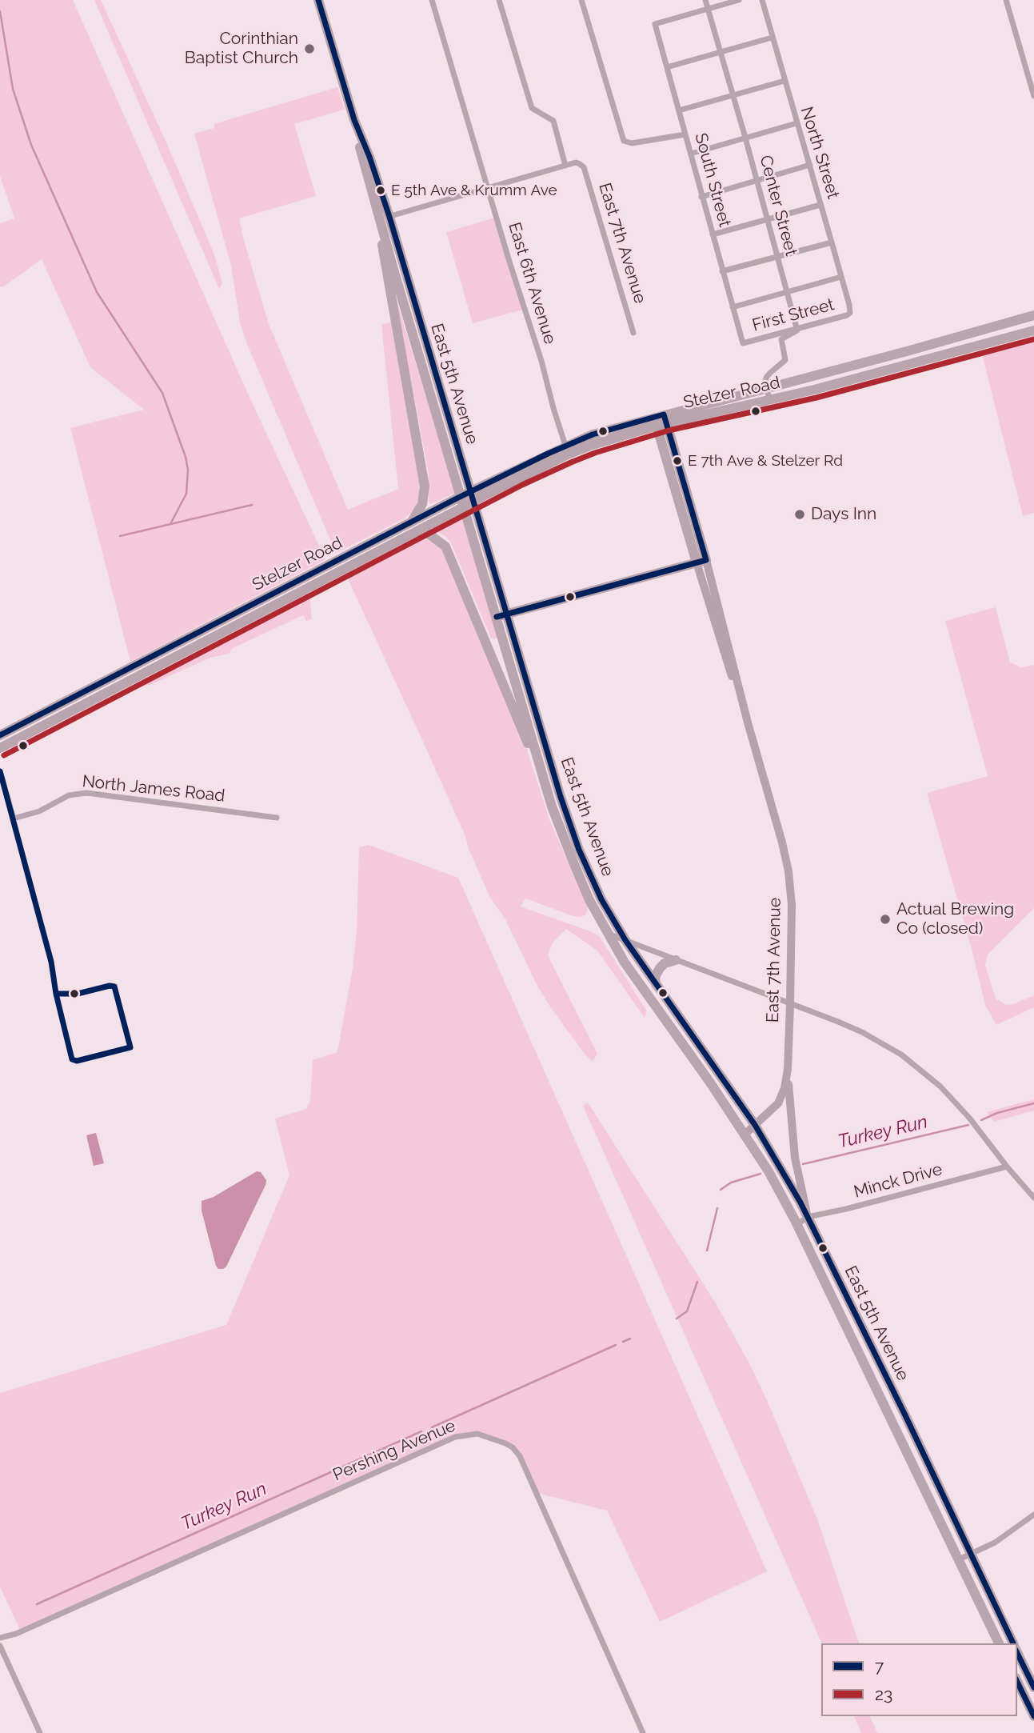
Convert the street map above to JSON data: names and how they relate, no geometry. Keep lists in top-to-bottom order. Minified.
{"streets":{"main road":["East 7th Avenue","East 5th Avenue","Stelzer Road"],"street":["North Street","South Street","Center Street","East 6th Avenue","First Street","North James Road","Minck Drive","Pershing Avenue"]},"crossings":[["North Street","First Street"],["South Street","Center Street"],["South Street","First Street"],["Center Street","First Street"],["East 7th Avenue","East 5th Avenue"],["East 7th Avenue","Stelzer Road"],["East 7th Avenue","Minck Drive"],["East 6th Avenue","Stelzer Road"],["East 5th Avenue","Minck Drive"]],"water":["Turkey Run"],"places":["Corinthian Baptist Church","E 5th Ave & Krumm Ave","E 7th Ave & Stelzer Rd","Days Inn","Actual Brewing Co (closed)"],"lines":["transit line 7","transit line 23"],"legend":["7","23"]}
